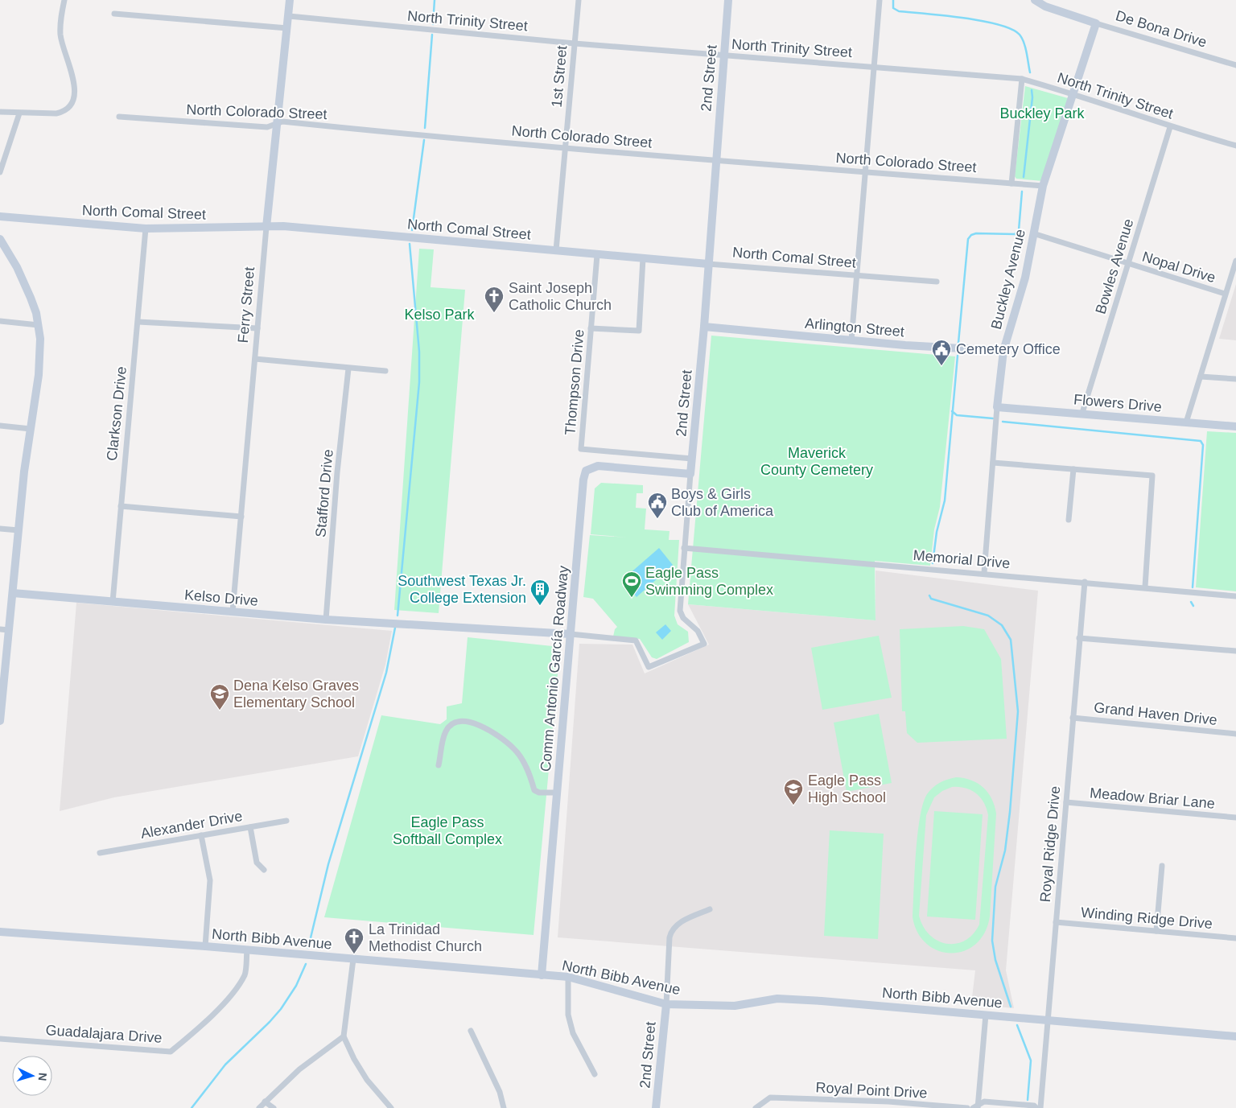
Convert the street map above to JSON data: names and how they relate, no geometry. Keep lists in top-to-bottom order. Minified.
{"streets":{"street":["North Trinity Street","De Bona Drive","1st Street","2nd Street","North Colorado Street","North Comal Street","Bowles Avenue","Nopal Drive","Buckley Avenue","Ferry Street","Arlington Street","Thompson Drive","Flowers Drive","Clarkson Drive","Stafford Drive","Memorial Drive","Kelso Drive","Comm Antonio García Roadway","Grand Haven Drive","Meadow Briar Lane","Alexander Drive","Royal Ridge Drive","Winding Ridge Drive","North Bibb Avenue","Guadalajara Drive","Royal Point Drive"]},"crossings":[["North Trinity Street","1st Street"],["North Trinity Street","2nd Street"],["North Trinity Street","Bowles Avenue"],["North Trinity Street","Buckley Avenue"],["North Trinity Street","Ferry Street"],["De Bona Drive","Buckley Avenue"],["1st Street","North Colorado Street"],["1st Street","North Comal Street"],["2nd Street","North Colorado Street"],["2nd Street","North Comal Street"],["2nd Street","Arlington Street"],["2nd Street","Thompson Drive"],["2nd Street","Memorial Drive"],["2nd Street","Kelso Drive"],["2nd Street","Comm Antonio García Roadway"],["2nd Street","North Bibb Avenue"],["North Colorado Street","Buckley Avenue"],["North Colorado Street","Ferry Street"],["North Comal Street","Ferry Street"],["North Comal Street","Thompson Drive"],["North Comal Street","Clarkson Drive"],["Bowles Avenue","Nopal Drive"],["Bowles Avenue","Flowers Drive"],["Nopal Drive","Buckley Avenue"],["Buckley Avenue","Arlington Street"],["Buckley Avenue","Flowers Drive"],["Buckley Avenue","Memorial Drive"],["Ferry Street","Kelso Drive"],["Clarkson Drive","Kelso Drive"],["Stafford Drive","Kelso Drive"],["Memorial Drive","Royal Ridge Drive"],["Kelso Drive","Comm Antonio García Roadway"],["Comm Antonio García Roadway","North Bibb Avenue"],["Grand Haven Drive","Royal Ridge Drive"],["Meadow Briar Lane","Royal Ridge Drive"],["Royal Ridge Drive","Winding Ridge Drive"],["Royal Ridge Drive","North Bibb Avenue"],["North Bibb Avenue","Guadalajara Drive"]],"parks":["Buckley Park","Kelso Park","Maverick County Cemetery","Eagle Pass Softball Complex"],"places":{"church":["Saint Joseph Catholic Church","La Trinidad Methodist Church"],"public building":["Cemetery Office","Boys & Girls Club of America"],"sports":["Eagle Pass Swimming Complex"],"building":["Southwest Texas Jr. College Extension"],"school or university":["Dena Kelso Graves Elementary School","Eagle Pass High School"]},"north":"right"}
